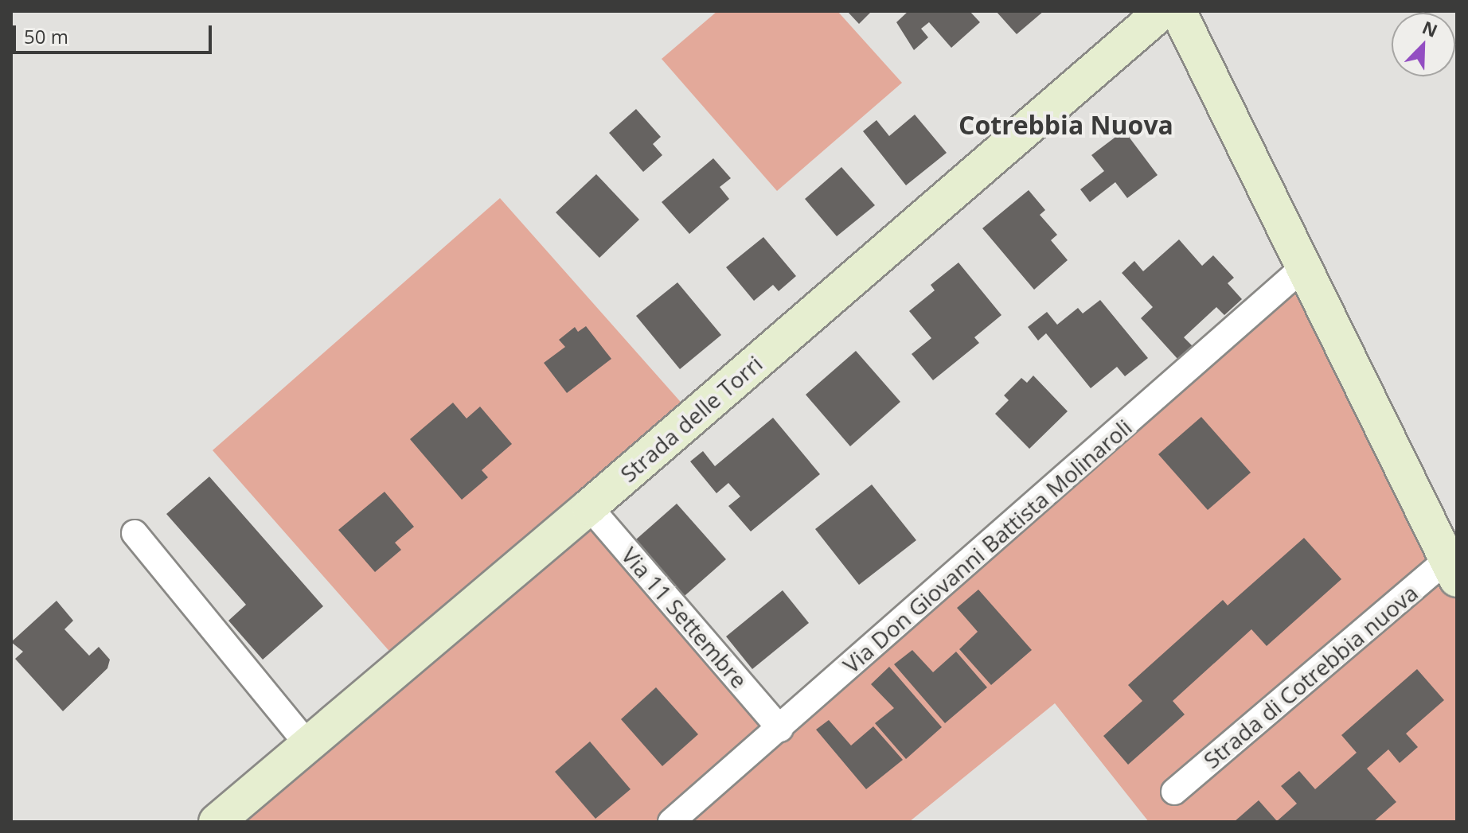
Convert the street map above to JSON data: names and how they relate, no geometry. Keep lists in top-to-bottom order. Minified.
{"streets":{"street":["Strada delle Torri","Via Don Giovanni Battista Molinaroli","Via 11 Settembre","Strada di Cotrebbia nuova"]},"crossings":[["Strada delle Torri","Via 11 Settembre"],["Via Don Giovanni Battista Molinaroli","Via 11 Settembre"]],"districts":["Cotrebbia Nuova"],"scale_bar":"50 m","north":"top right"}
